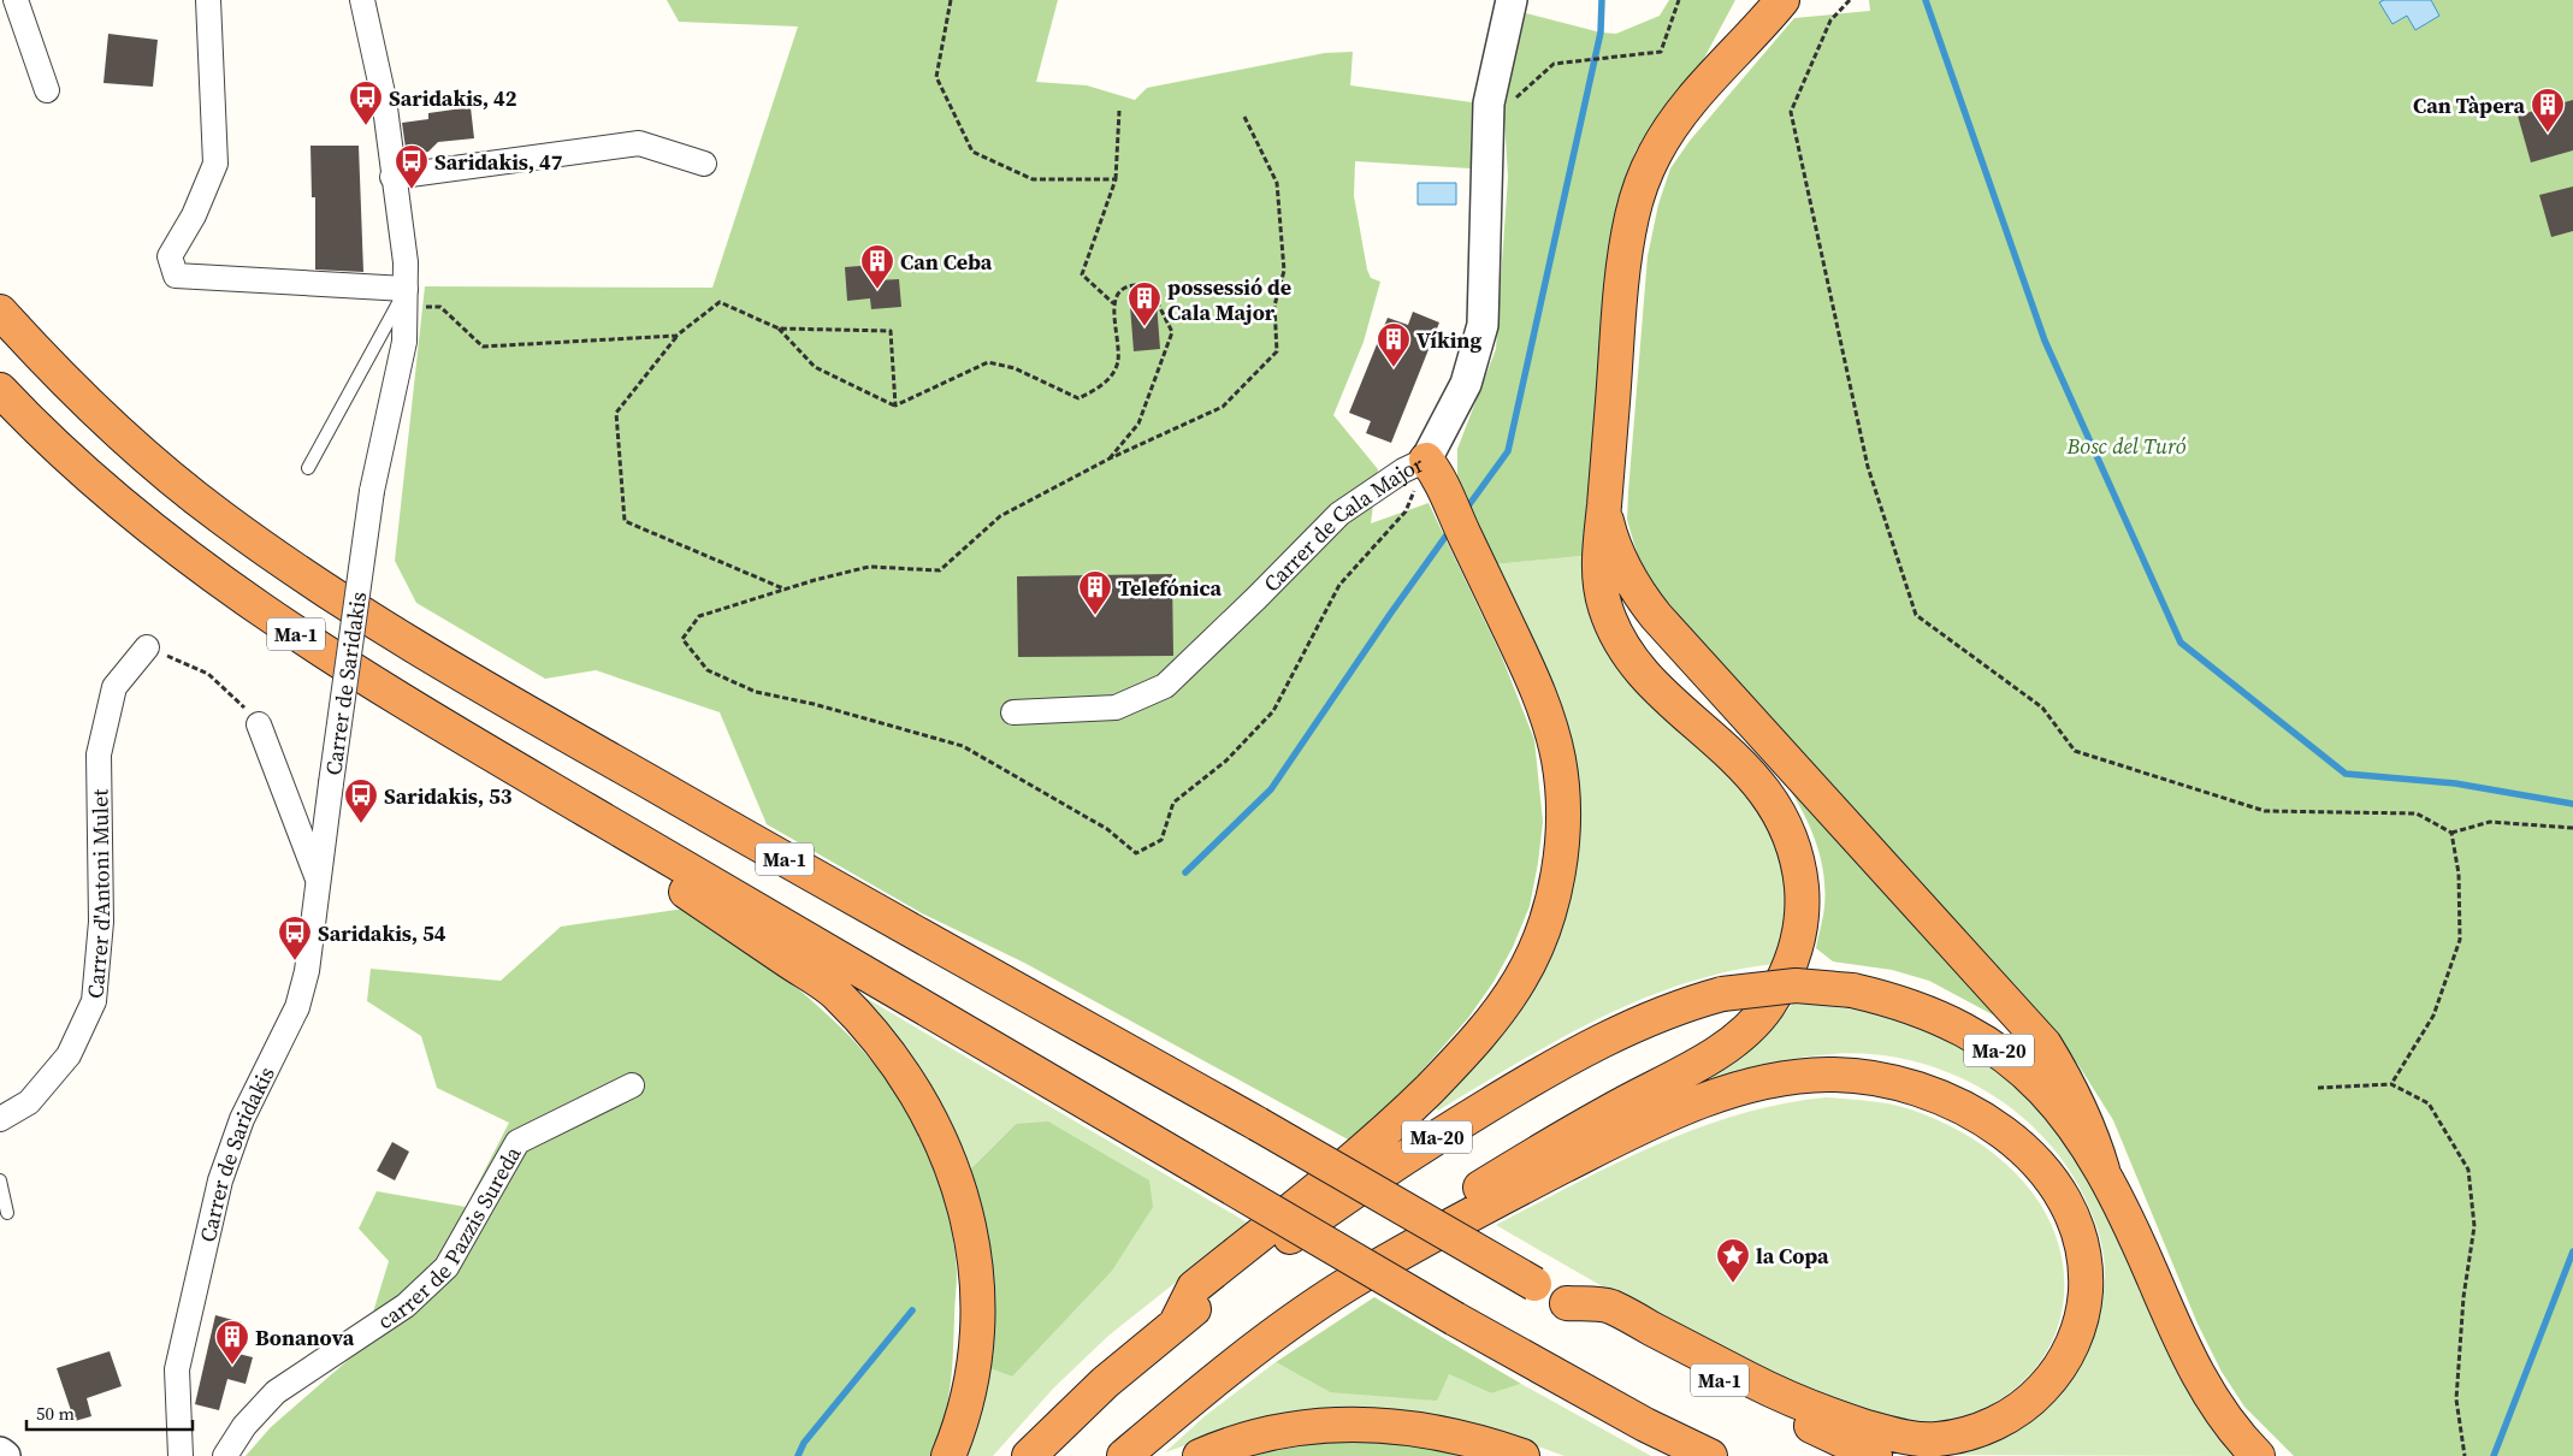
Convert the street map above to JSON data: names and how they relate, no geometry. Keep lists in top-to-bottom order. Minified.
{"streets":{"highway":["Ma-1","Ma-20"],"street":["Carrer de Cala Major","Carrer de Saridakis","Carrer d'Antoni Mulet","carrer de Pazzis Sureda"]},"parks":["Bosc del Turó"],"places":{"bus stop":["Saridakis, 42","Saridakis, 47","Saridakis, 53","Saridakis, 54"],"building":["Can Tàpera","Can Ceba","possessió de Cala Major","Víking","Telefónica","Bonanova"],"place":["la Copa"]},"scale_bar":"50 m"}
